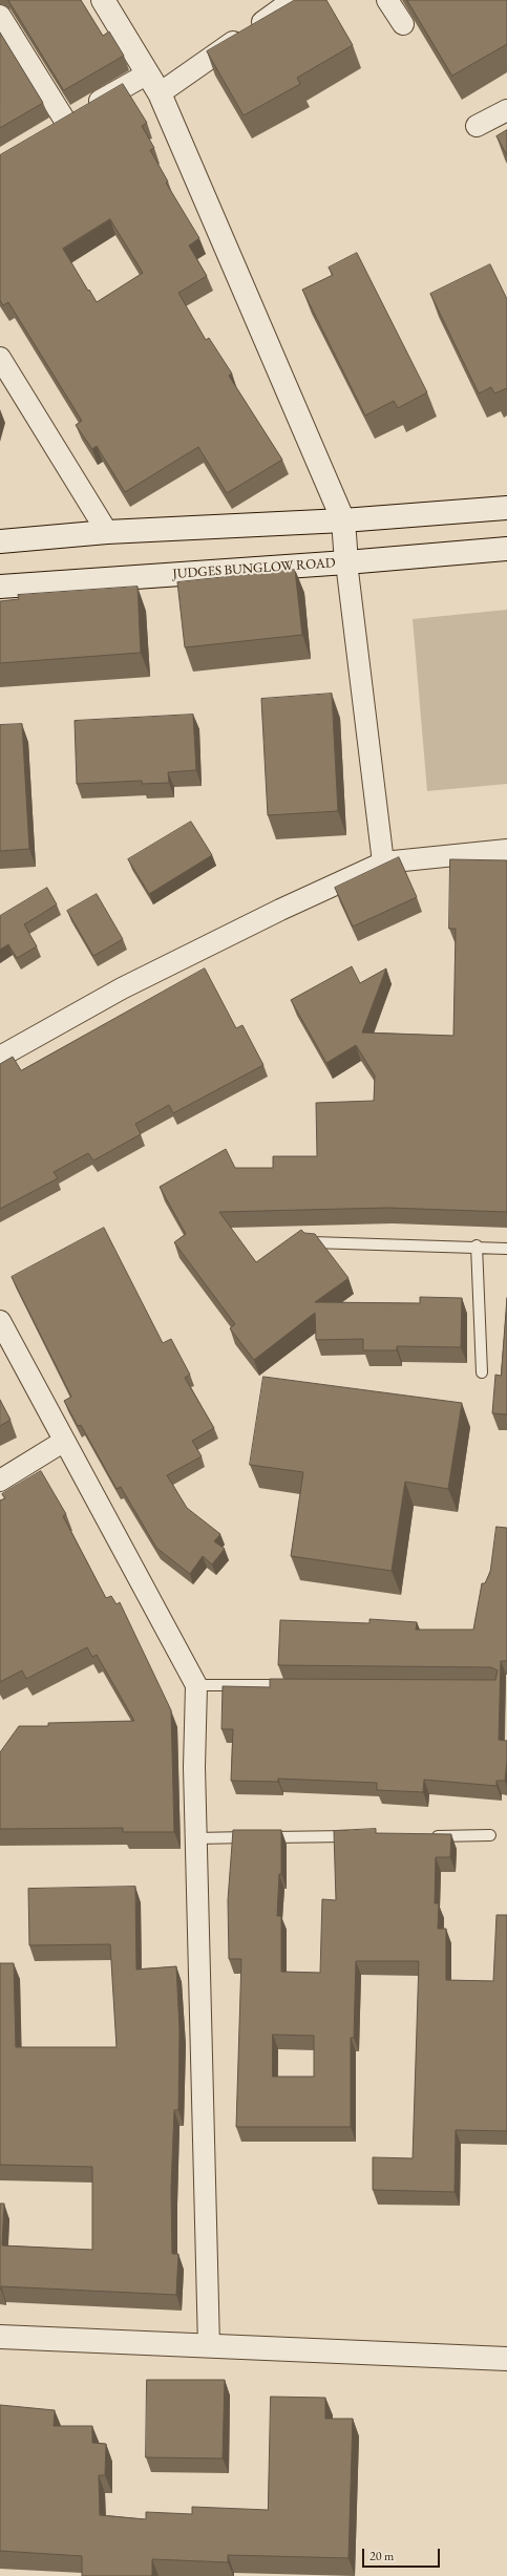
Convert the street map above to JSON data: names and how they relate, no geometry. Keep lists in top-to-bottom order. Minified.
{"streets":{"street":["JUDGES BUNGLOW ROAD"]},"scale_bar":"20 m"}
